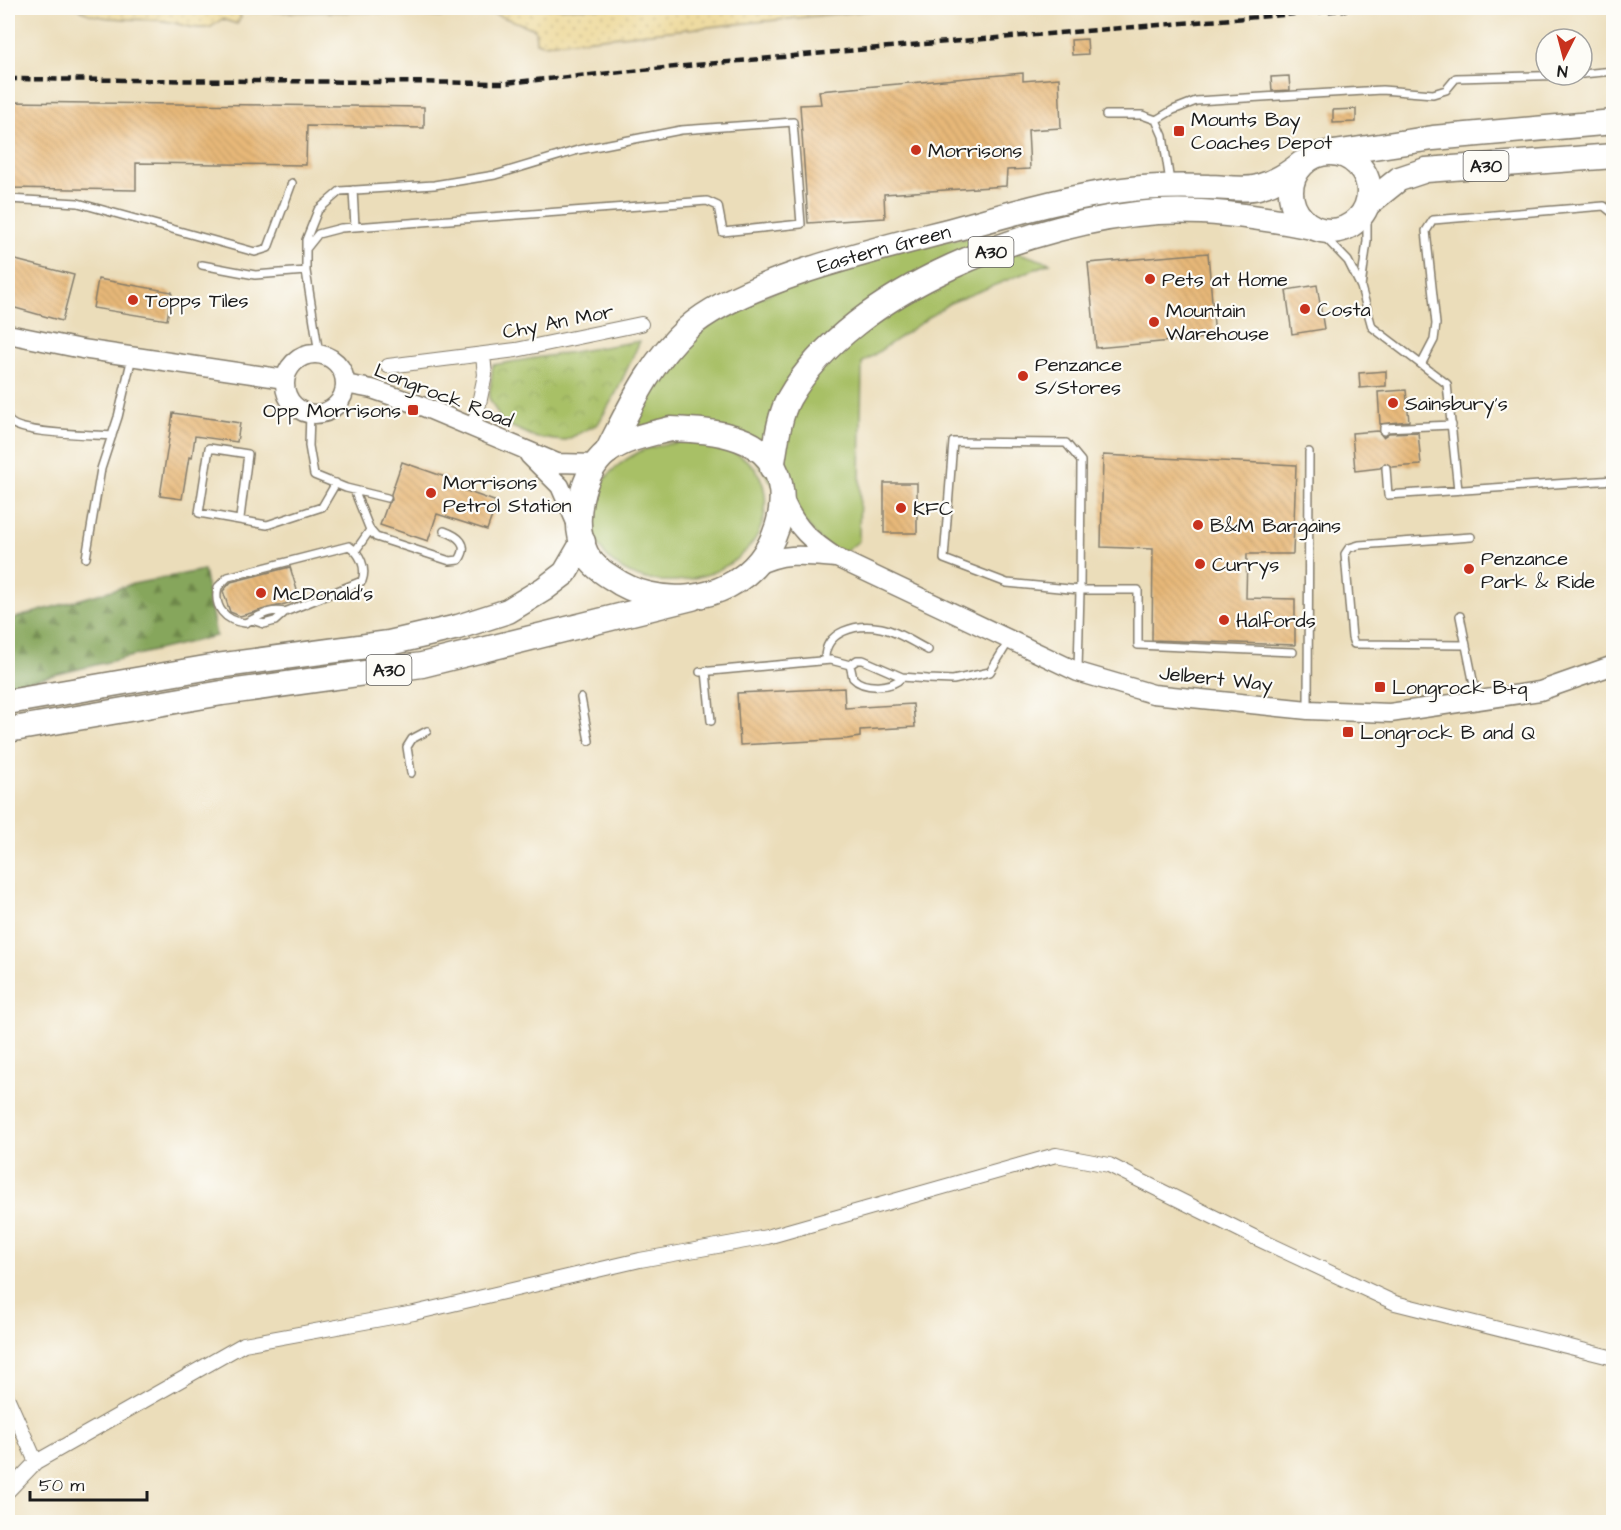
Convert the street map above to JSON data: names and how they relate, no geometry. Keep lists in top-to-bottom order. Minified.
{"streets":{"highway":["A30","Eastern Green"],"street":["Chy An Mor","Longrock Road","Jelbert Way"]},"crossings":[["A30","Eastern Green"],["A30","Longrock Road"],["A30","Jelbert Way"],["Eastern Green","Longrock Road"],["Eastern Green","Jelbert Way"],["Chy An Mor","Longrock Road"],["Longrock Road","Jelbert Way"]],"places":{"transit":["Mounts Bay Coaches Depot","Opp Morrisons","Longrock B+q","Longrock B and Q"],"other":["Morrisons","Pets at Home","Topps Tiles","Costa","Mountain Warehouse","Penzance S/Stores","Sainsbury's","Morrisons Petrol Station","KFC","B&M Bargains","Currys","Penzance Park & Ride","McDonald's","Halfords"]},"scale_bar":"50 m","north":"bottom"}
